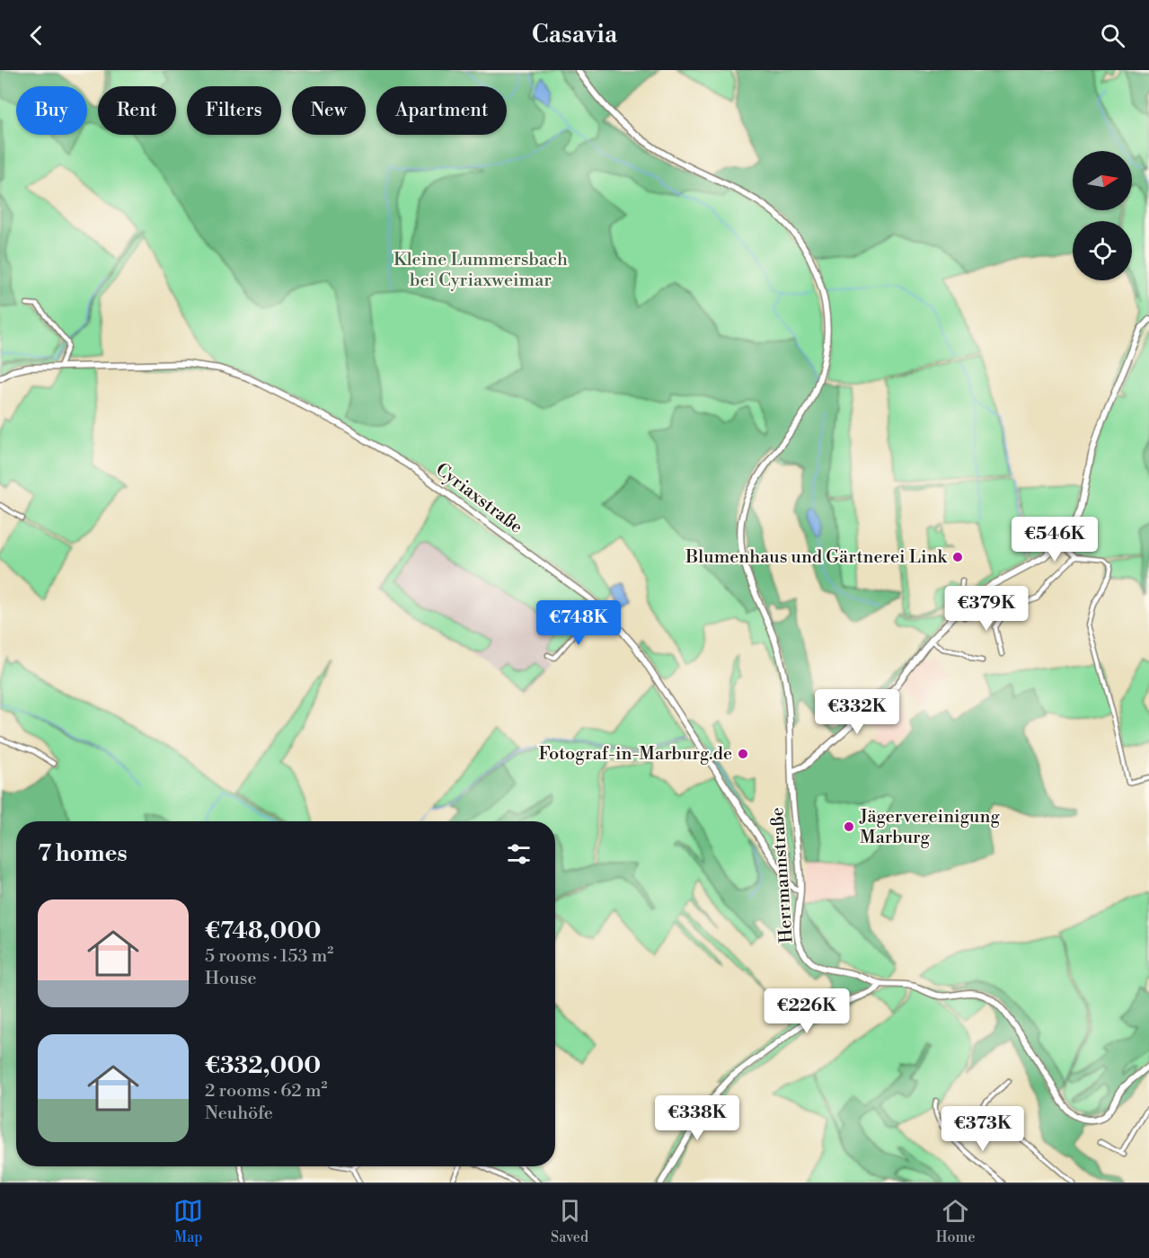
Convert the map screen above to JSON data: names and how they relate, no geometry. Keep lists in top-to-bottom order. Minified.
{"streets":{"street":["Cyriaxstraße","Herrmannstraße"]},"crossings":[["Cyriaxstraße","Herrmannstraße"]],"parks":["Kleine Lummersbach bei Cyriaxweimar"],"places":["Blumenhaus und Gärtnerei Link","Fotograf-in-Marburg.de","Jägervereinigung Marburg"],"north":"right","page":{"header":"Casavia","chip":["Buy","Rent","Filters","New","Apartment"],"price":["€546K","€379K","€748K","€332K","€226K","€338K","€373K"],"heading":"7 homes","list":[{"name":"€748,000","note":"5 rooms · 153 m² · House"},{"name":"€332,000","note":"2 rooms · 62 m² · Neuhöfe"}],"tabs":["Map","Saved","Home"]}}
